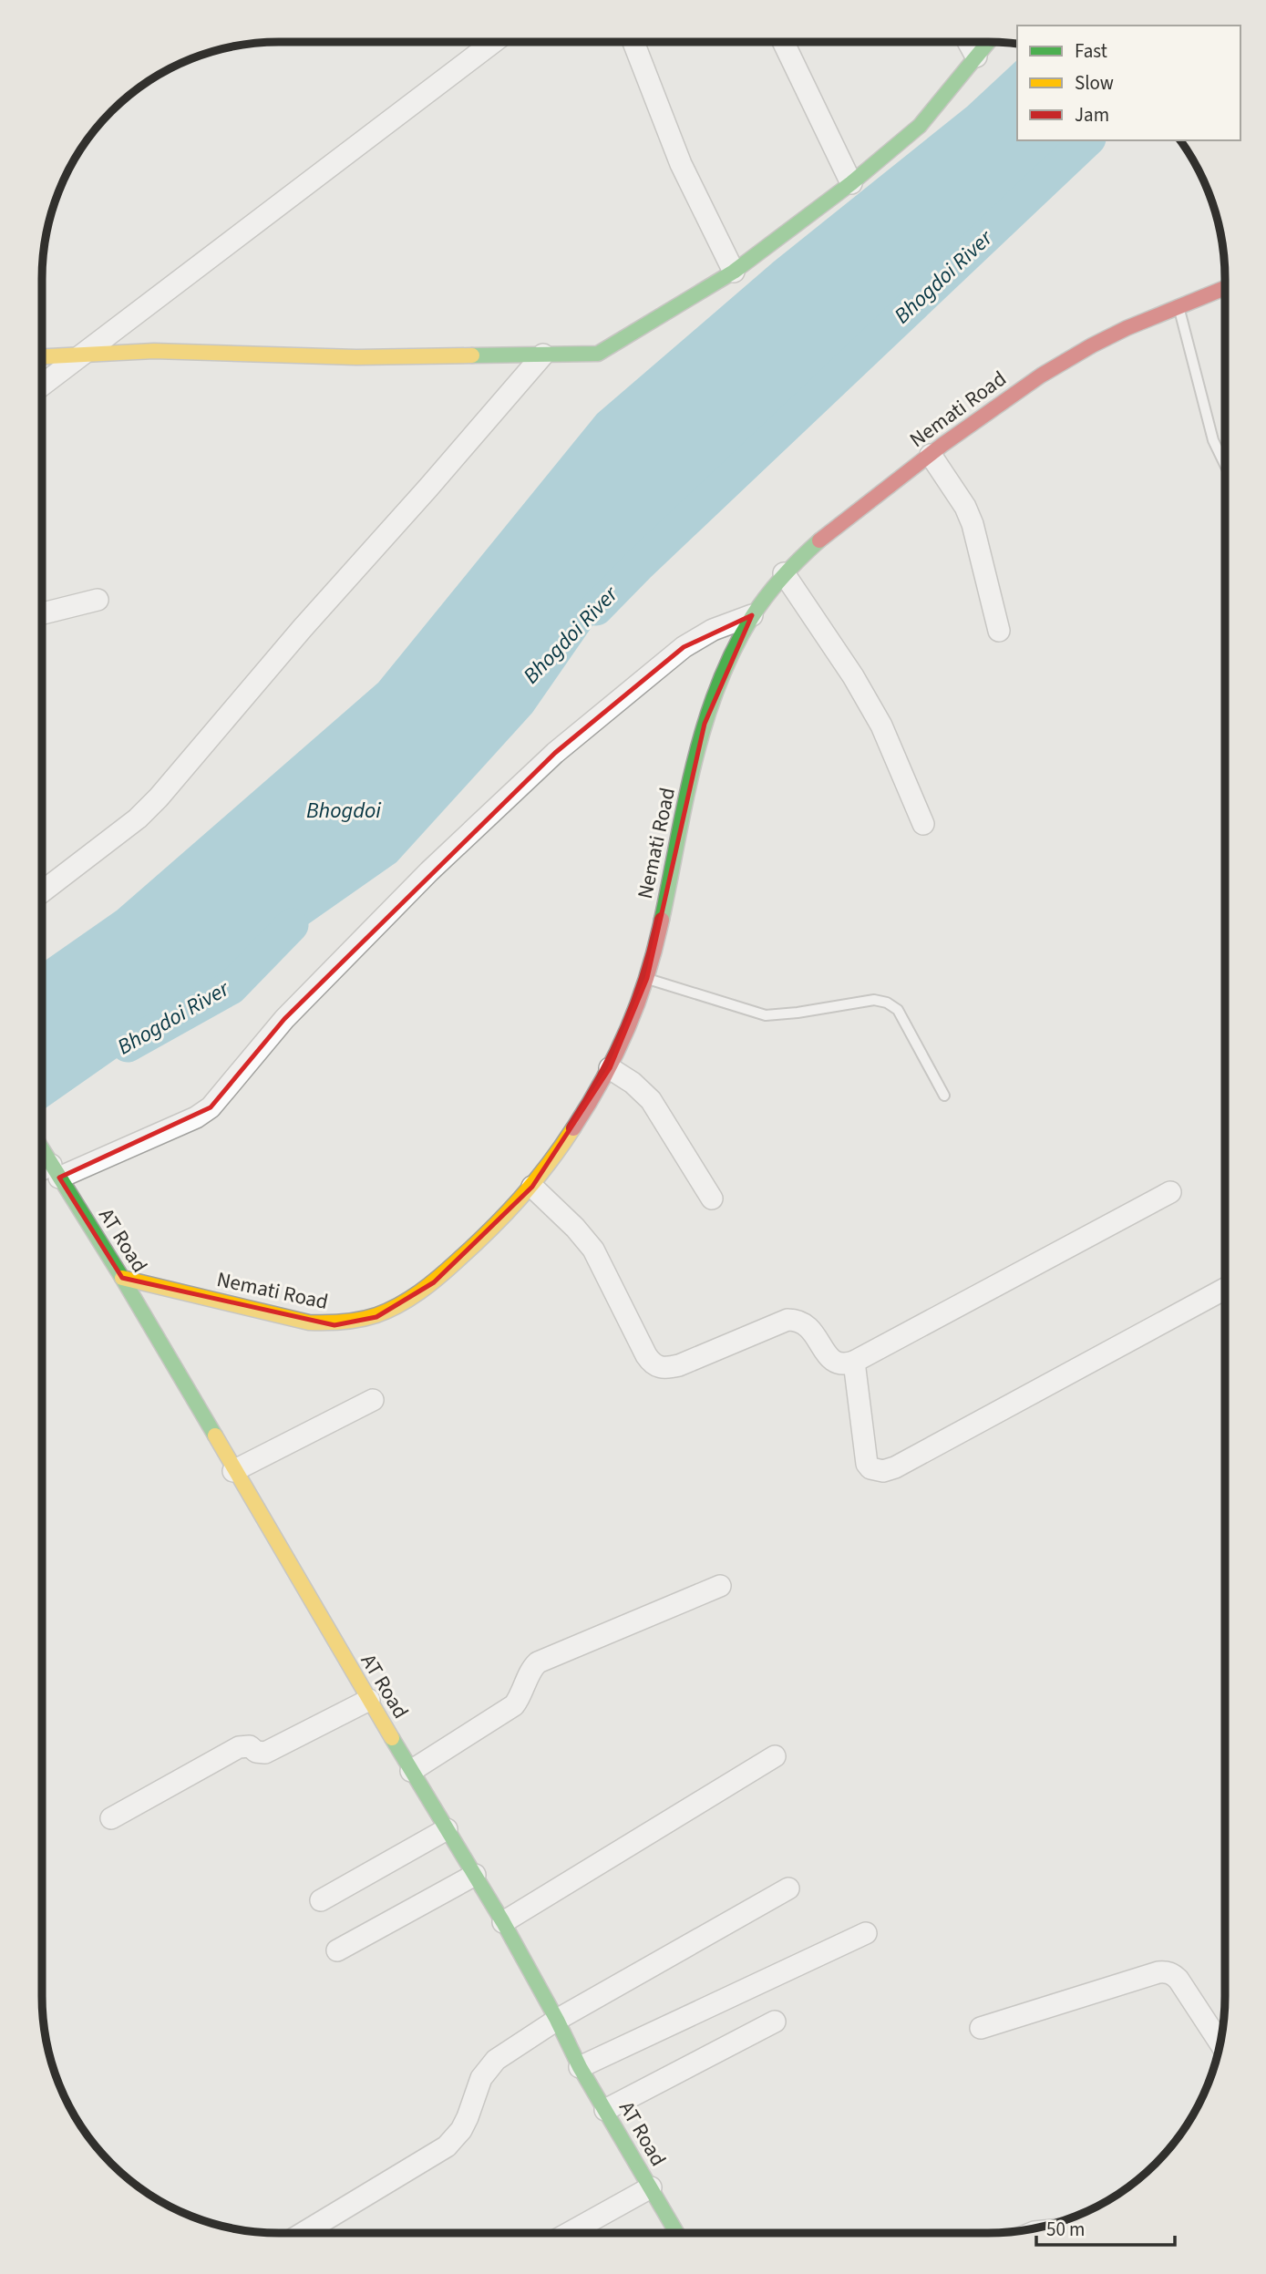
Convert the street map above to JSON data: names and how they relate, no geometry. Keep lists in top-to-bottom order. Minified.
{"streets":{"street":["Nemati Road","AT Road"]},"crossings":[["Nemati Road","AT Road"]],"water":["Bhogdoi River","Bhogdoi"],"legend":["Fast","Slow","Jam"],"scale_bar":"50 m"}
